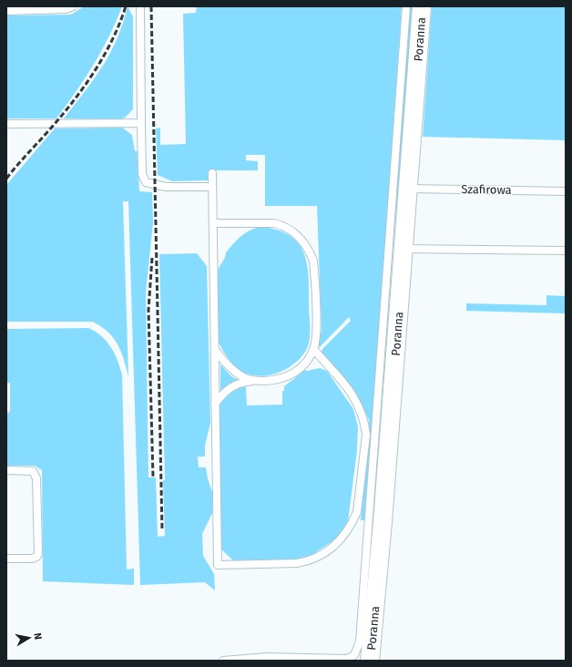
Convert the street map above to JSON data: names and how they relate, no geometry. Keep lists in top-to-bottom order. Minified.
{"streets":{"street":["Poranna"],"lane":["Szafirowa"]},"crossings":[["Poranna","Szafirowa"]],"north":"right"}
